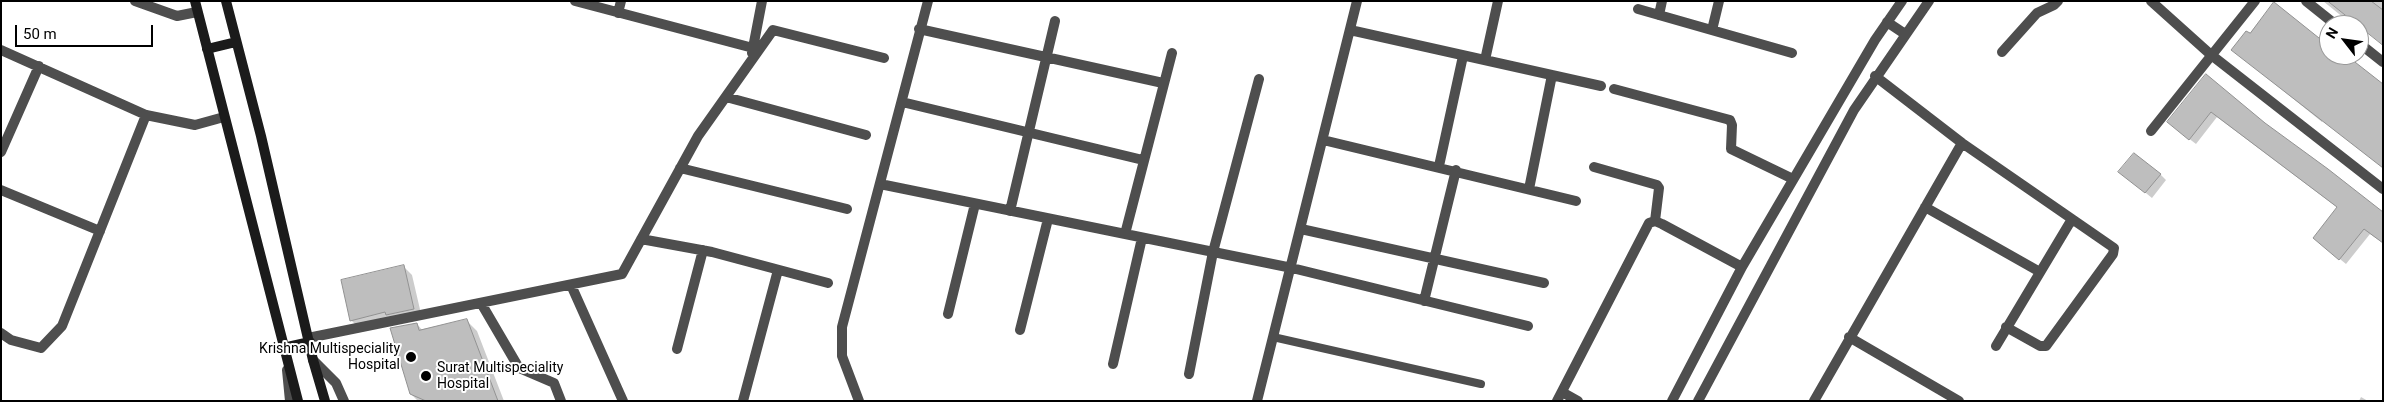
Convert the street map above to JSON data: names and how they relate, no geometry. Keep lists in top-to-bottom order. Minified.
{"places":["Krishna Multispeciality Hospital","Surat Multispeciality Hospital"],"scale_bar":"50 m","north":"top left"}
